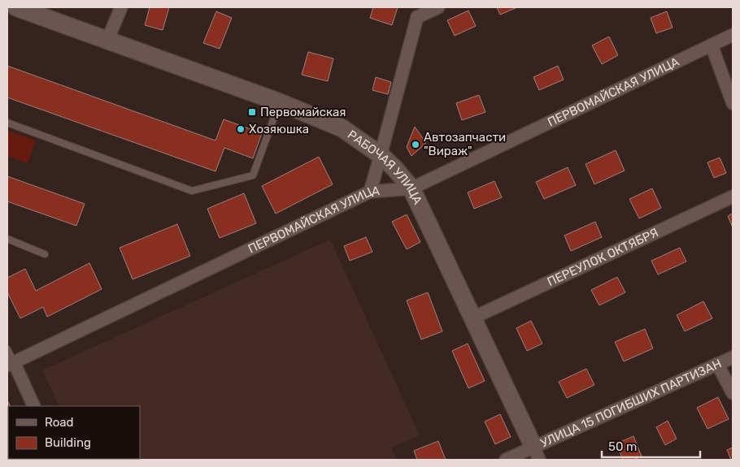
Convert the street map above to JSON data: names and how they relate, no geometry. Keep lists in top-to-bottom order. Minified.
{"streets":{"street":["ПЕРВОМАЙСКАЯ УЛИЦА","РАБОЧАЯ УЛИЦА","ПЕРЕУЛОК ОКТЯБРЯ","УЛИЦА 15 ПОГИБШИХ ПАРТИЗАН"]},"crossings":[["ПЕРВОМАЙСКАЯ УЛИЦА","РАБОЧАЯ УЛИЦА"],["РАБОЧАЯ УЛИЦА","ПЕРЕУЛОК ОКТЯБРЯ"],["РАБОЧАЯ УЛИЦА","УЛИЦА 15 ПОГИБШИХ ПАРТИЗАН"]],"places":{"transit":["Первомайская"],"other":["Хозяюшка","Автозапчасти \"Вираж\""]},"legend":["Road","Building"],"scale_bar":"50 m"}
